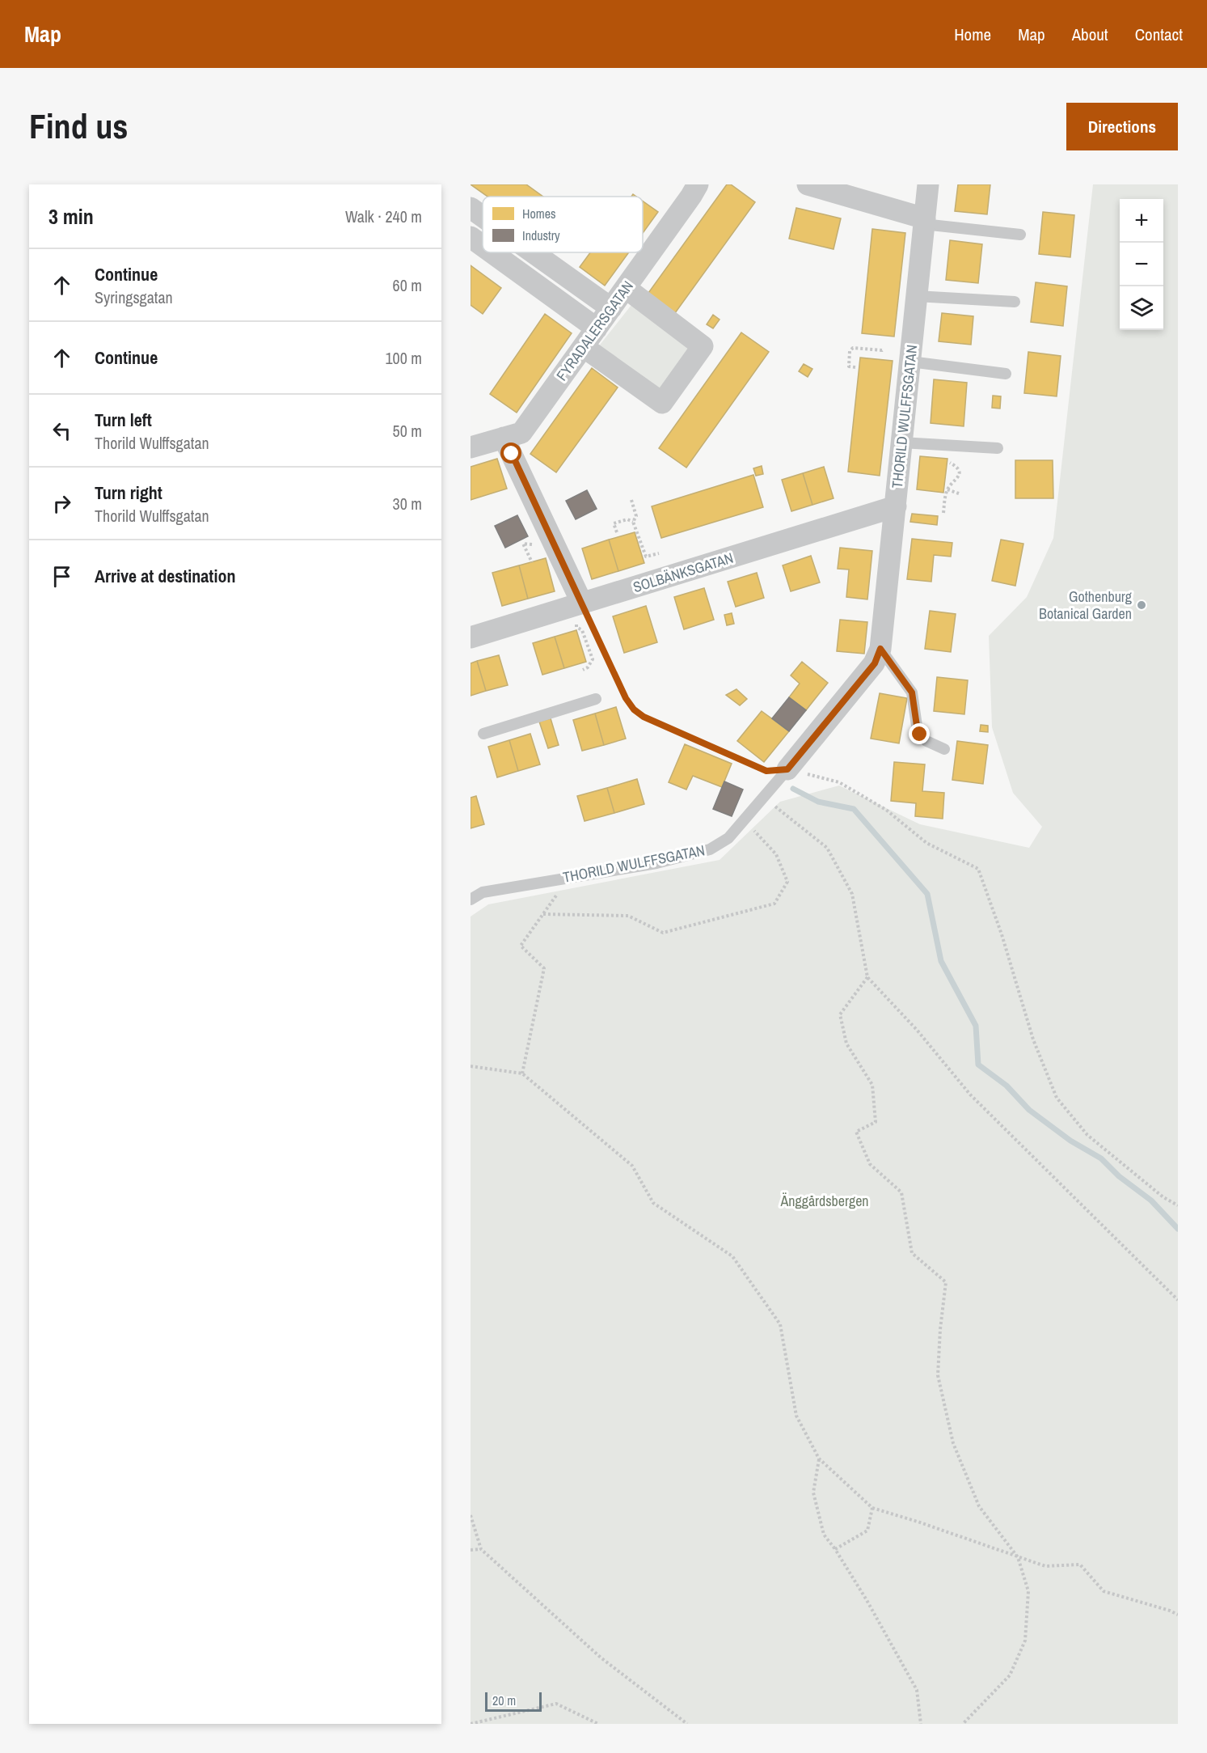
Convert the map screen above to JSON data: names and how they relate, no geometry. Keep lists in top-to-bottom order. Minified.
{"streets":{"street":["FYRADALERSGATAN","THORILD WULFFSGATAN","SOLBÄNKSGATAN"]},"crossings":[["THORILD WULFFSGATAN","SOLBÄNKSGATAN"]],"parks":["Änggårdsbergen"],"places":["Gothenburg Botanical Garden"],"legend":["Homes","Industry"],"scale_bar":"20 m","page":{"header":"Map","nav":["Home","Map","About","Contact"],"buttons":"Directions","title":"Find us","heading":["3 min","Walk · 240 m"],"map_buttons":["+","−"],"list":[["Continue","Syringsgatan","60 m"],["Continue","100 m"],["Turn left","Thorild Wulffsgatan","50 m"],["Turn right","Thorild Wulffsgatan","30 m"],"Arrive at destination"],"scale":"20 m"}}
